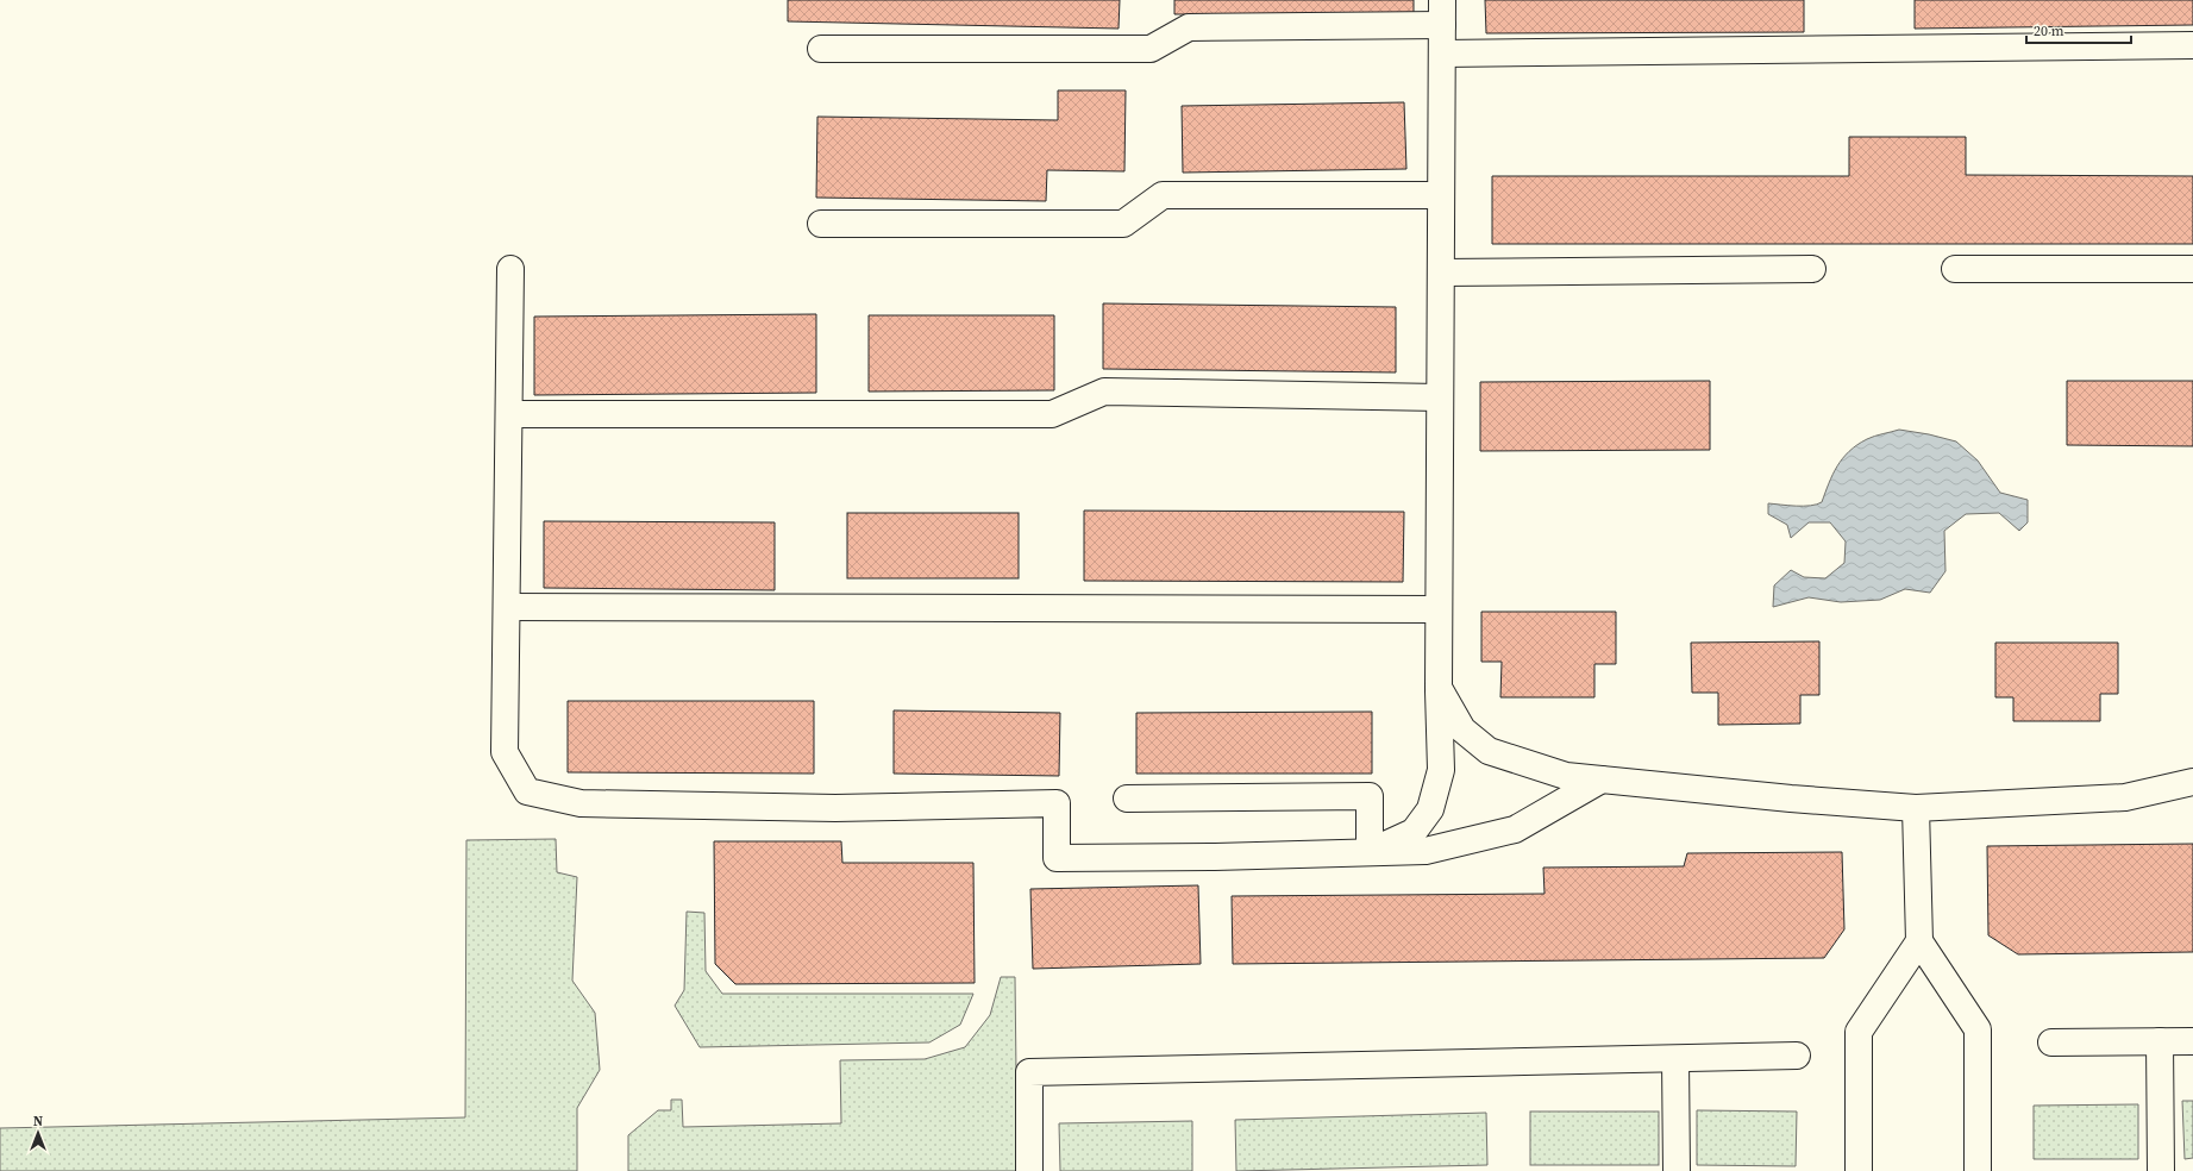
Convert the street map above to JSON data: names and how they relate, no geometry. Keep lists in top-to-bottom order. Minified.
{"scale_bar":"20 m","north":"top"}
